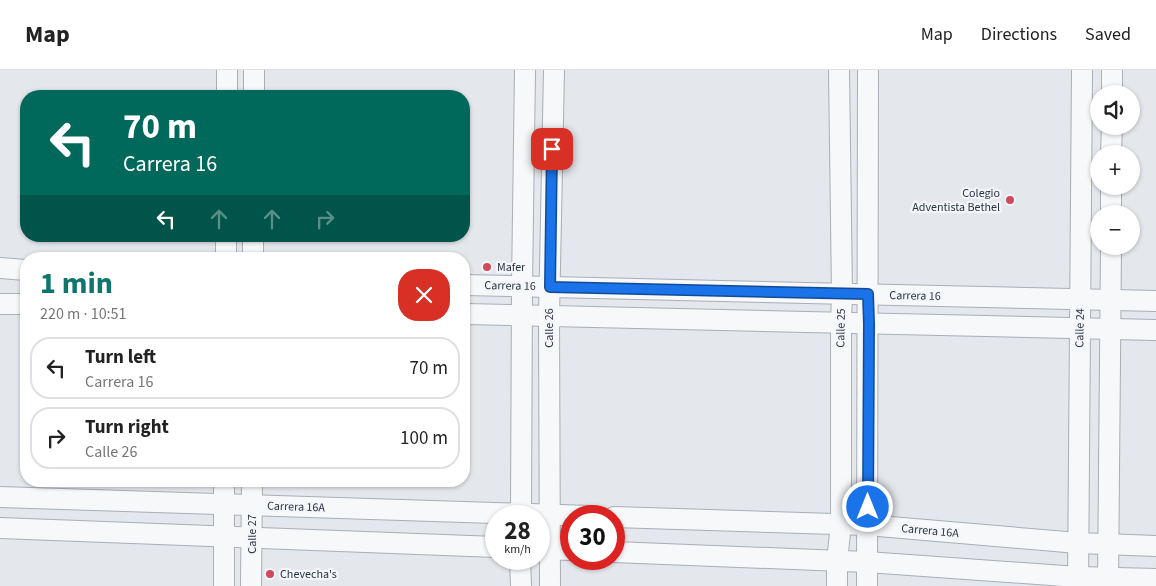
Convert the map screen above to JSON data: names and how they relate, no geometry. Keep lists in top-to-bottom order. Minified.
{"streets":{"street":["Carrera 16","Calle 26","Calle 25","Calle 24","Carrera 16A","Calle 27"]},"crossings":[["Carrera 16","Calle 26"],["Carrera 16","Calle 25"],["Carrera 16","Calle 24"],["Calle 26","Carrera 16A"],["Calle 25","Carrera 16A"],["Calle 24","Carrera 16A"],["Carrera 16A","Calle 27"]],"places":["Colegio Adventista Bethel","Mafer","Chevecha's"],"page":{"header":"Map","nav":["Map","Directions","Saved"],"map_buttons":["+","−"],"turn":["70 m","Carrera 16"],"heading":["1 min","220 m · 10:51"],"list":[{"name":"Turn left","note":"Carrera 16","value":"70 m"},{"name":"Turn right","note":"Calle 26","value":"100 m"}],"speed":"28 km/h","limit":"30"}}
